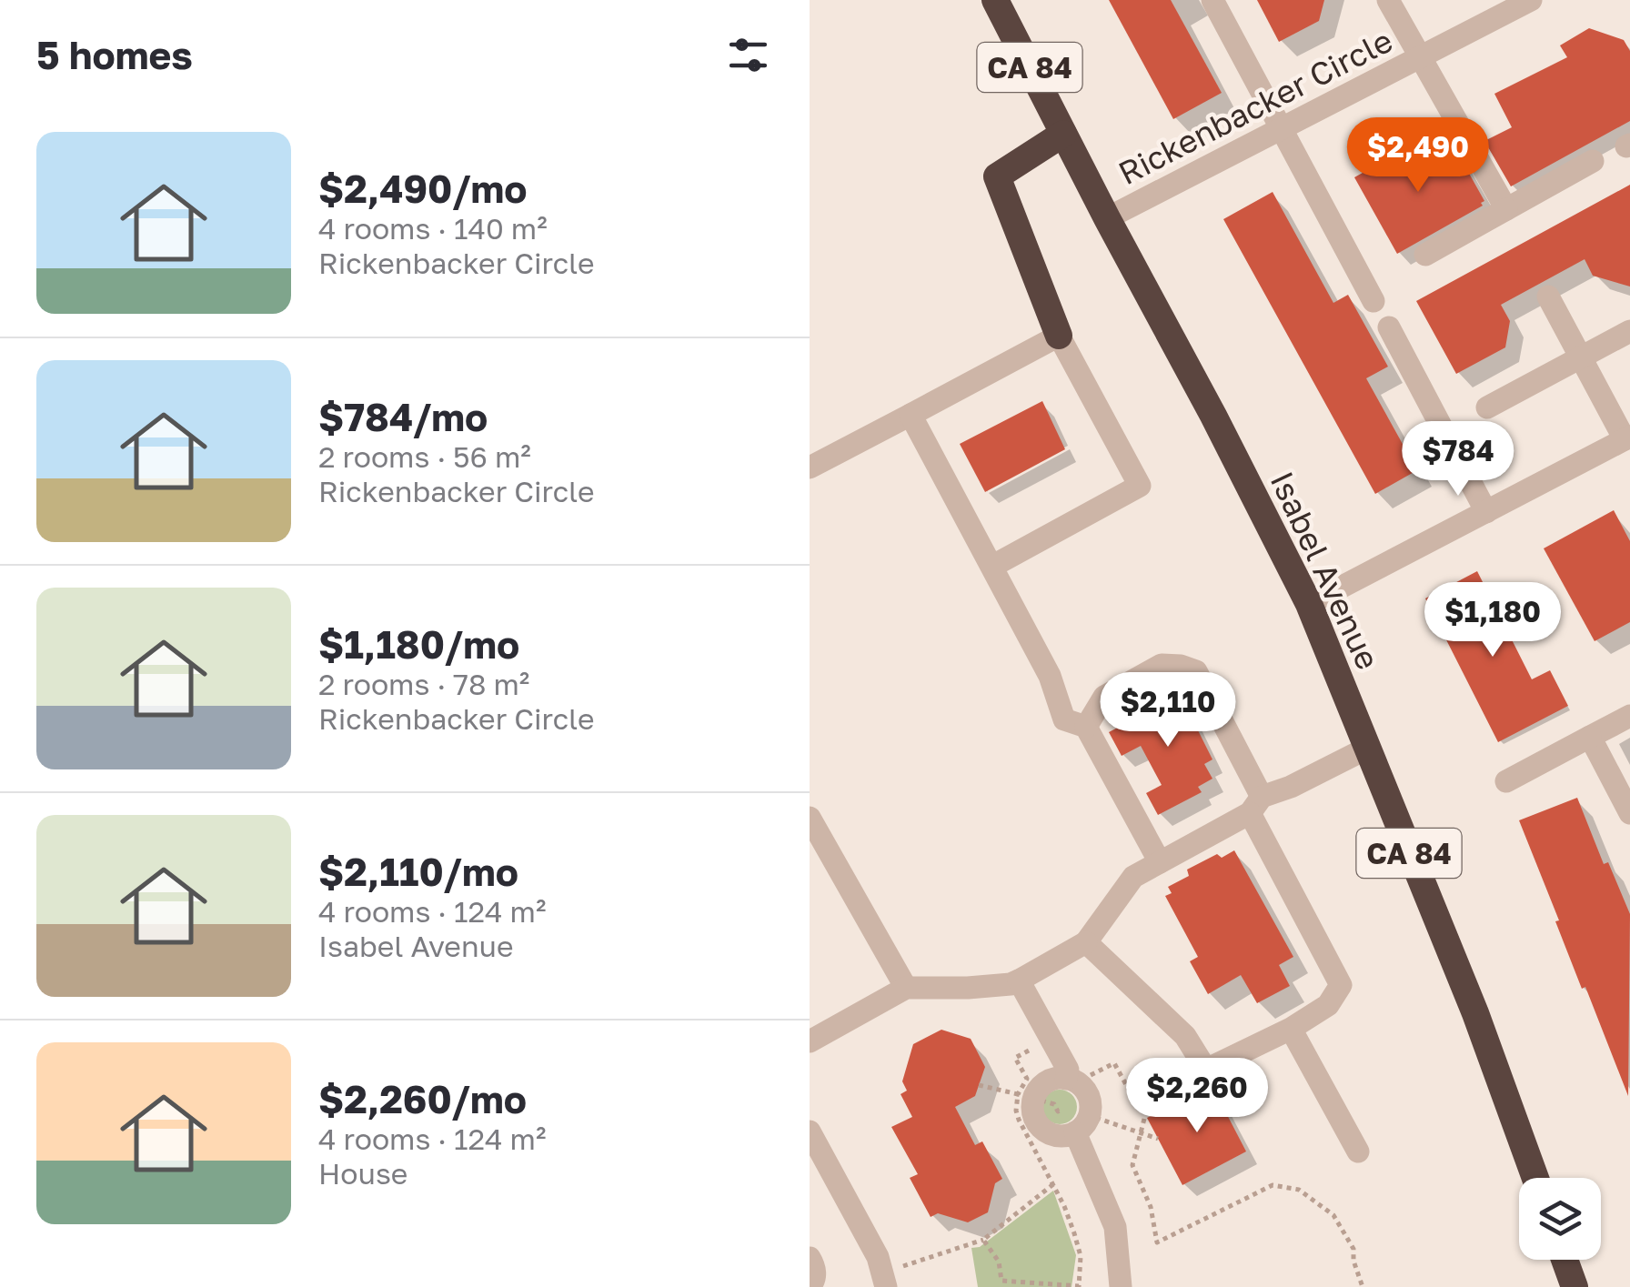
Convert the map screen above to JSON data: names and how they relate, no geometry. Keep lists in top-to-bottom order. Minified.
{"streets":{"highway":["CA 84","Isabel Avenue"],"street":["Rickenbacker Circle"]},"crossings":[["Rickenbacker Circle","Isabel Avenue"]],"page":{"heading":"5 homes","list":[{"name":"$2,490/mo","note":"4 rooms · 140 m² · Rickenbacker Circle"},{"name":"$784/mo","note":"2 rooms · 56 m² · Rickenbacker Circle"},{"name":"$1,180/mo","note":"2 rooms · 78 m² · Rickenbacker Circle"},{"name":"$2,110/mo","note":"4 rooms · 124 m² · Isabel Avenue"},{"name":"$2,260/mo","note":"4 rooms · 124 m² · House"}],"price":["$2,490","$784","$1,180","$2,110","$2,260"]}}
